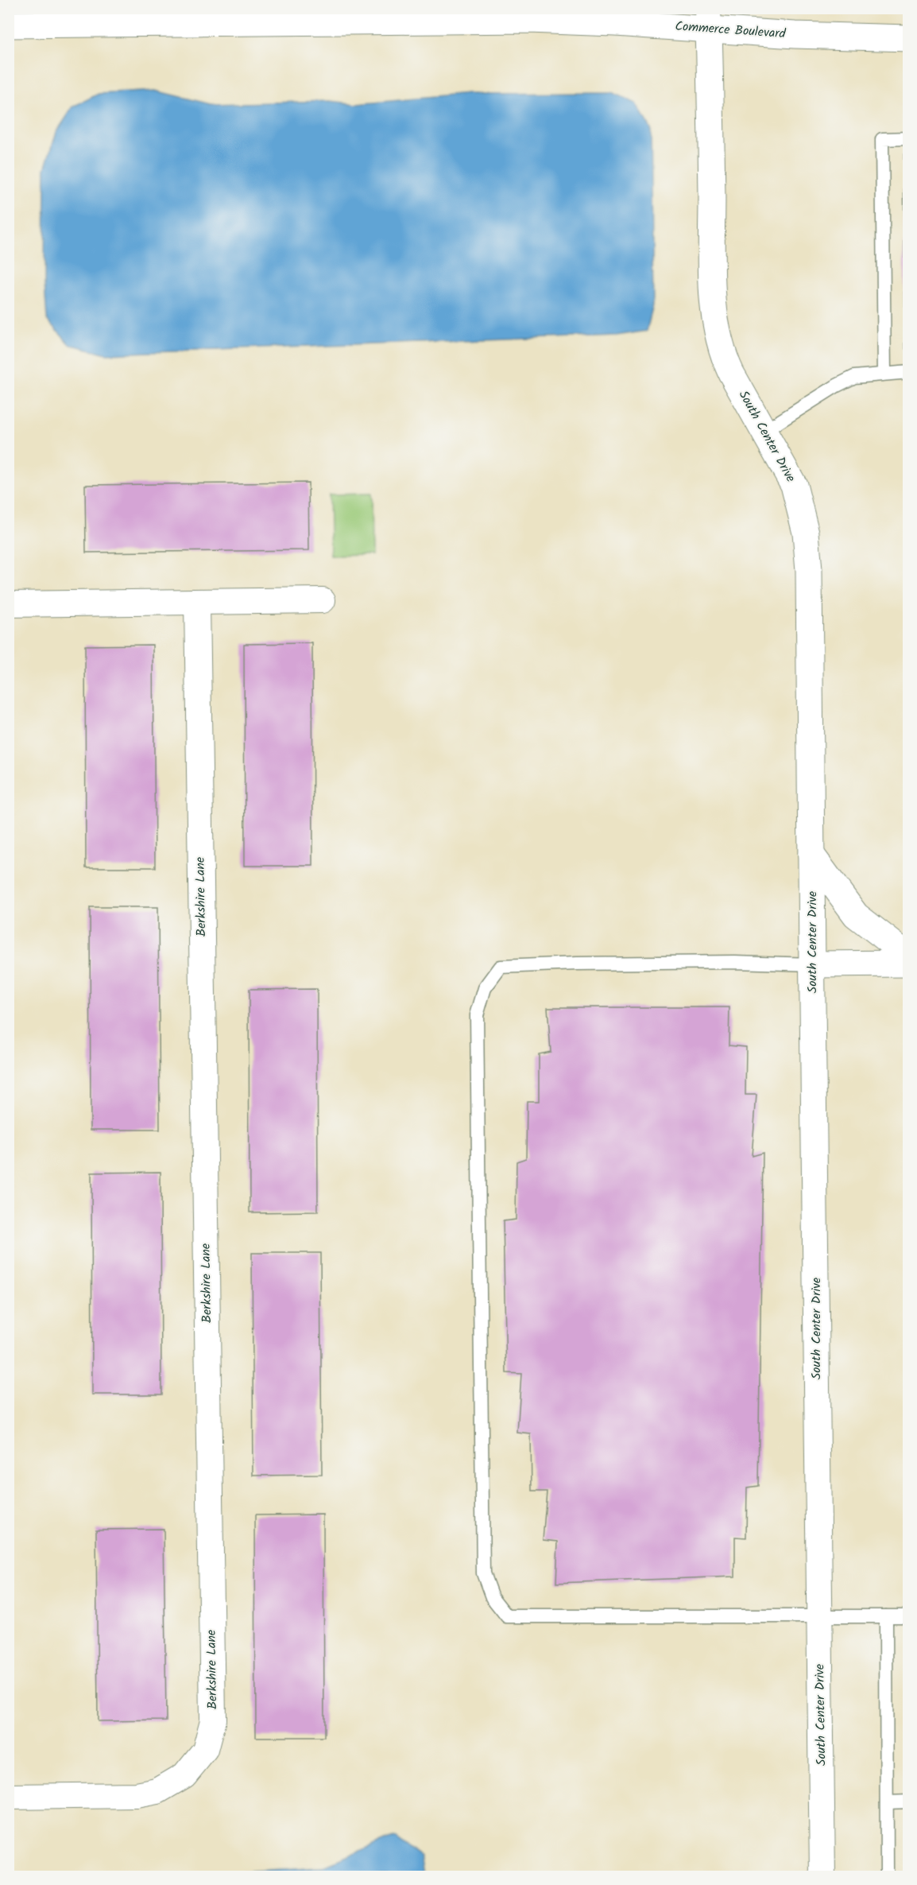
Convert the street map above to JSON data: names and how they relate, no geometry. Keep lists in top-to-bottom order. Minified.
{"streets":{"street":["Commerce Boulevard","South Center Drive","Berkshire Lane"]},"crossings":[["Commerce Boulevard","South Center Drive"]]}
